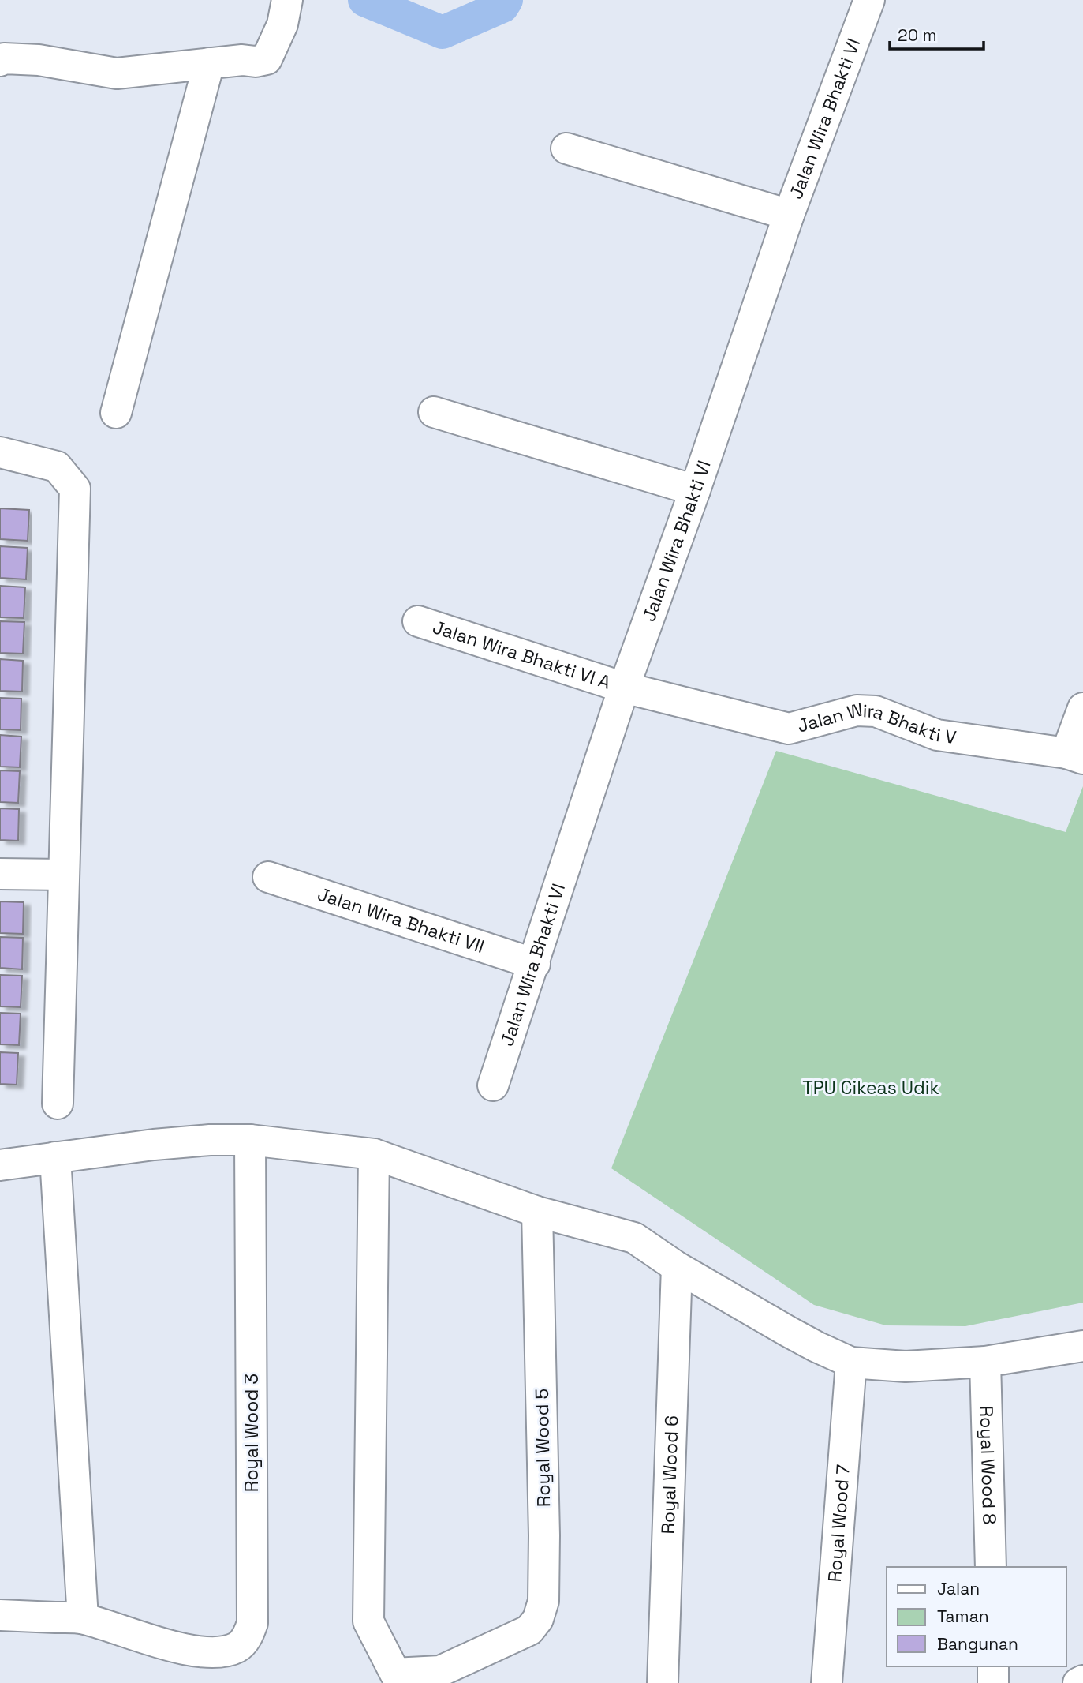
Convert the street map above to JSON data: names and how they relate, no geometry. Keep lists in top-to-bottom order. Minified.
{"streets":{"street":["Jalan Wira Bhakti VI","Jalan Wira Bhakti VI A","Jalan Wira Bhakti V","Jalan Wira Bhakti VII","Royal Wood 3","Royal Wood 5","Royal Wood 8","Royal Wood 6","Royal Wood 7"]},"crossings":[["Jalan Wira Bhakti VI","Jalan Wira Bhakti VI A"],["Jalan Wira Bhakti VI","Jalan Wira Bhakti V"],["Jalan Wira Bhakti VI","Jalan Wira Bhakti VII"],["Jalan Wira Bhakti VI A","Jalan Wira Bhakti V"]],"parks":["TPU Cikeas Udik"],"legend":["Jalan","Taman","Bangunan"],"scale_bar":"20 m"}
